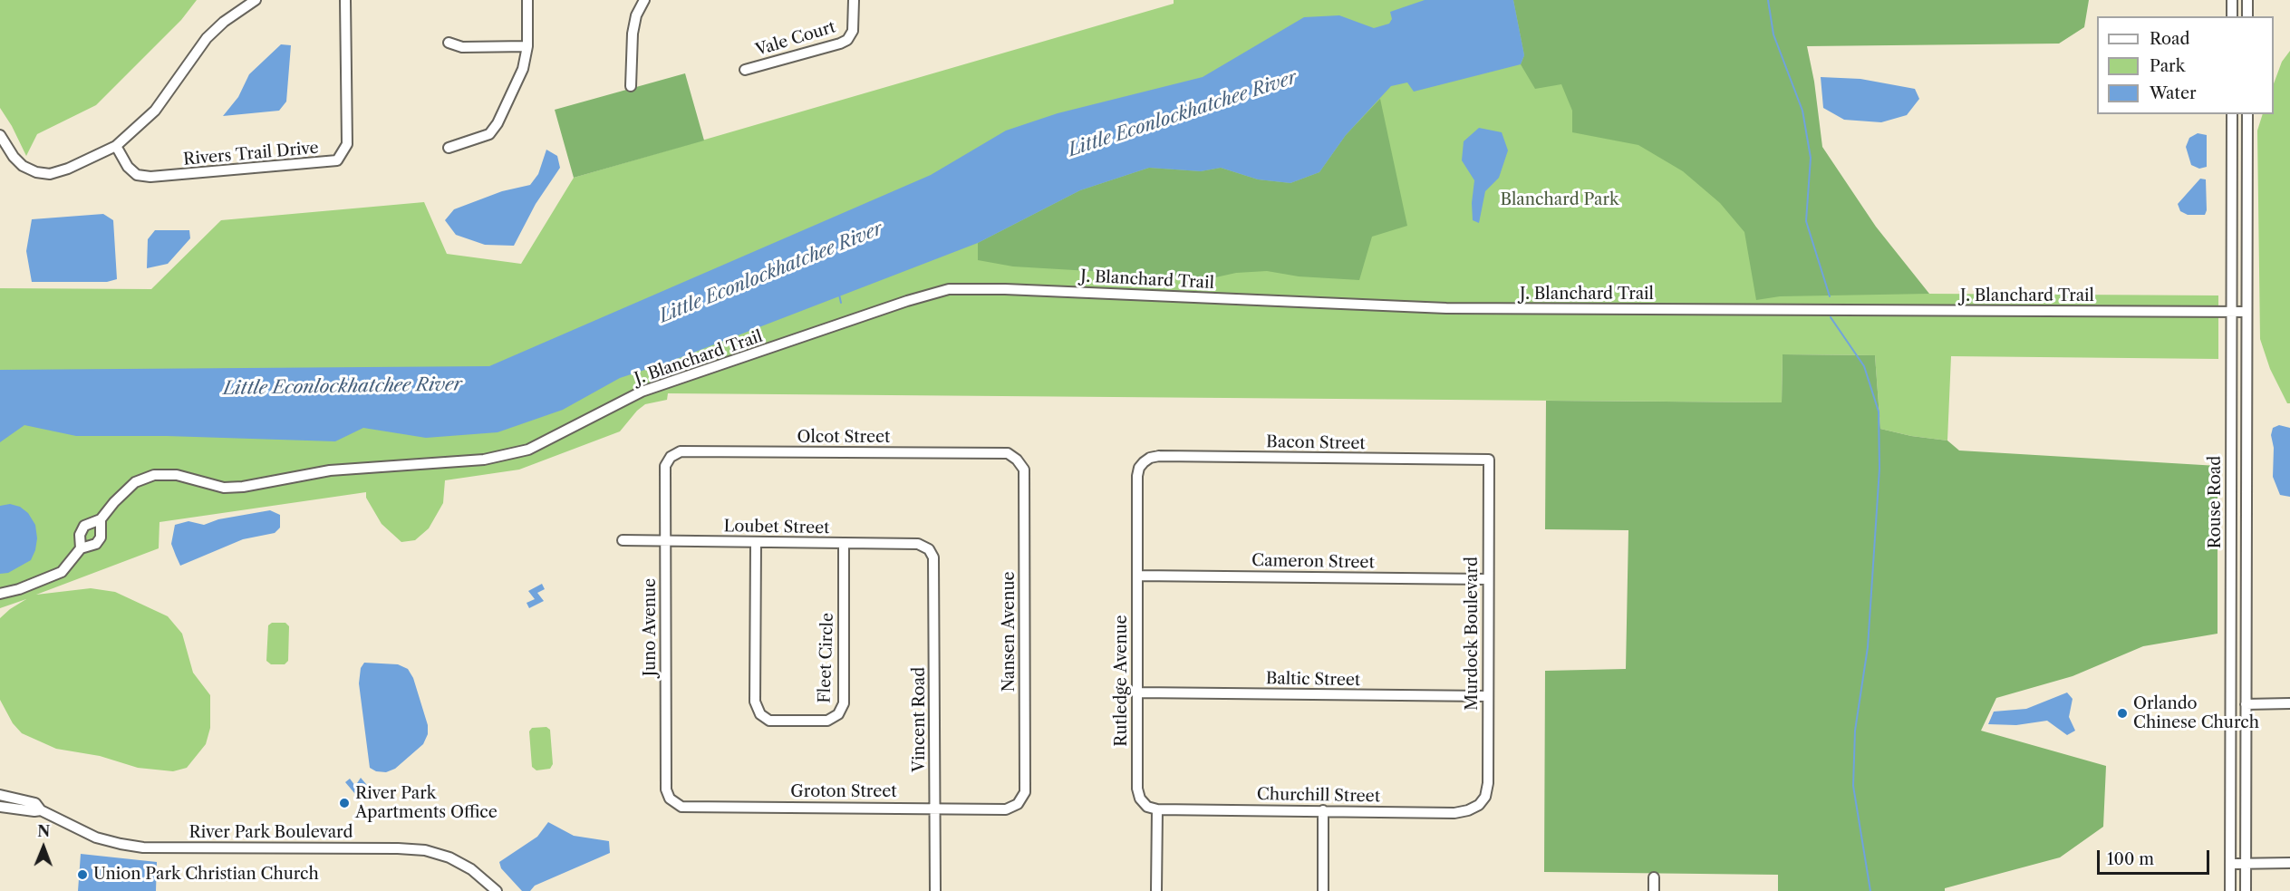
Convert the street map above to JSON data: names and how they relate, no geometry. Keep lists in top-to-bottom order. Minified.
{"streets":{"street":["Vale Court","Rivers Trail Drive","J. Blanchard Trail","Olcot Street","Bacon Street","Rouse Road","Loubet Street","Cameron Street","Juno Avenue","Nansen Avenue","Murdock Boulevard","Fleet Circle","Baltic Street","Rutledge Avenue","Vincent Road","Groton Street","Churchill Street","River Park Boulevard"]},"crossings":[["J. Blanchard Trail","Rouse Road"],["Olcot Street","Juno Avenue"],["Olcot Street","Nansen Avenue"],["Bacon Street","Murdock Boulevard"],["Bacon Street","Rutledge Avenue"],["Loubet Street","Juno Avenue"],["Loubet Street","Fleet Circle"],["Loubet Street","Vincent Road"],["Cameron Street","Murdock Boulevard"],["Cameron Street","Rutledge Avenue"],["Juno Avenue","Groton Street"],["Nansen Avenue","Groton Street"],["Murdock Boulevard","Baltic Street"],["Murdock Boulevard","Churchill Street"],["Baltic Street","Rutledge Avenue"],["Rutledge Avenue","Churchill Street"],["Vincent Road","Groton Street"]],"water":["Little Econlockhatchee River"],"parks":["Blanchard Park"],"places":["Orlando Chinese Church","River Park Apartments Office","Union Park Christian Church"],"legend":["Road","Park","Water"],"scale_bar":"100 m","north":"top"}
